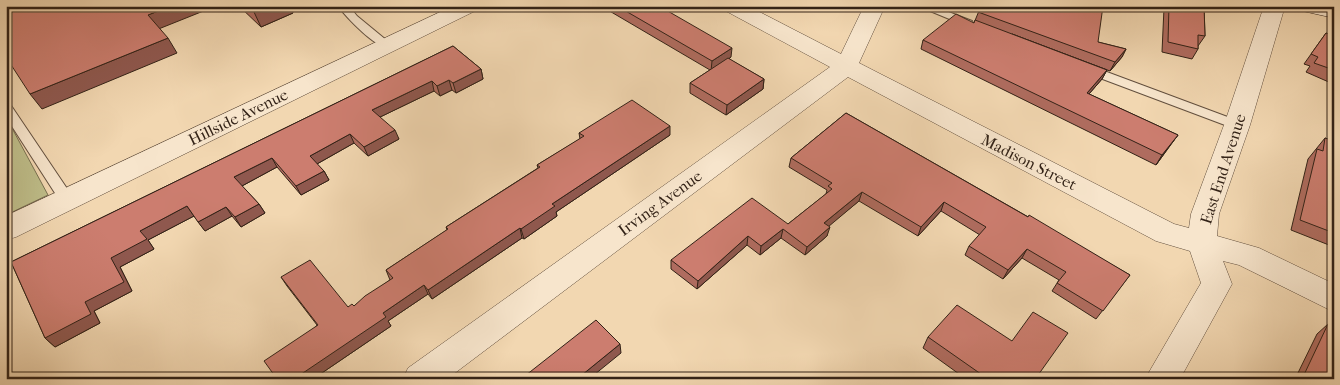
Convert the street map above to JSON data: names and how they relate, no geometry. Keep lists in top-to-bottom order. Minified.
{"streets":{"street":["Hillside Avenue","Madison Street","East End Avenue","Irving Avenue"]},"crossings":[["Madison Street","East End Avenue"],["Madison Street","Irving Avenue"]]}
